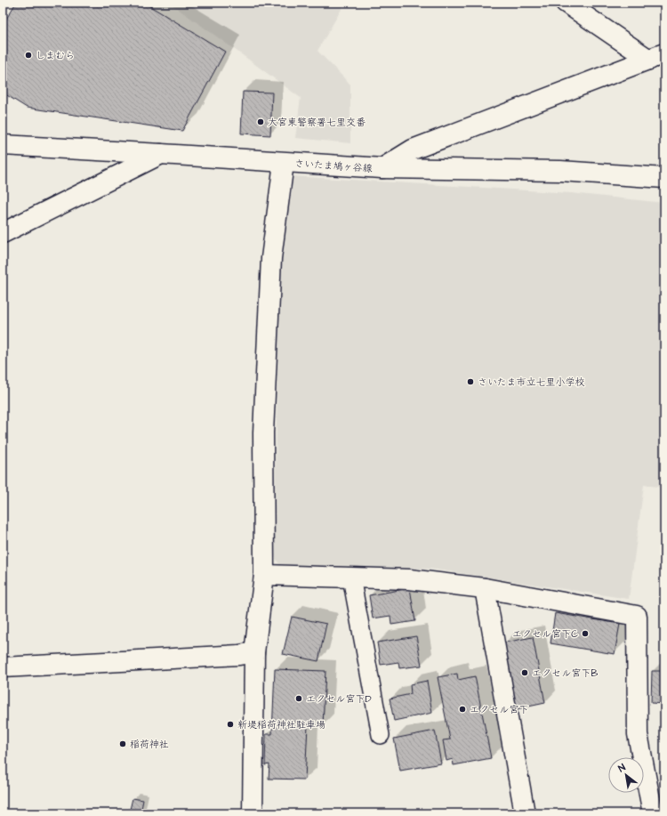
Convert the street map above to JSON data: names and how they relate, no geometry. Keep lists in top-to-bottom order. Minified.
{"streets":{"street":["さいたま鳩ヶ谷線"]},"places":["しまむら","大宮東警察署七里交番","さいたま市立七里小学校","エクセル宮下C","エクセル宮下B","エクセル宮下D","エクセル宮下","新堤稲荷神社駐車場","稲荷神社"],"north":"top left"}
